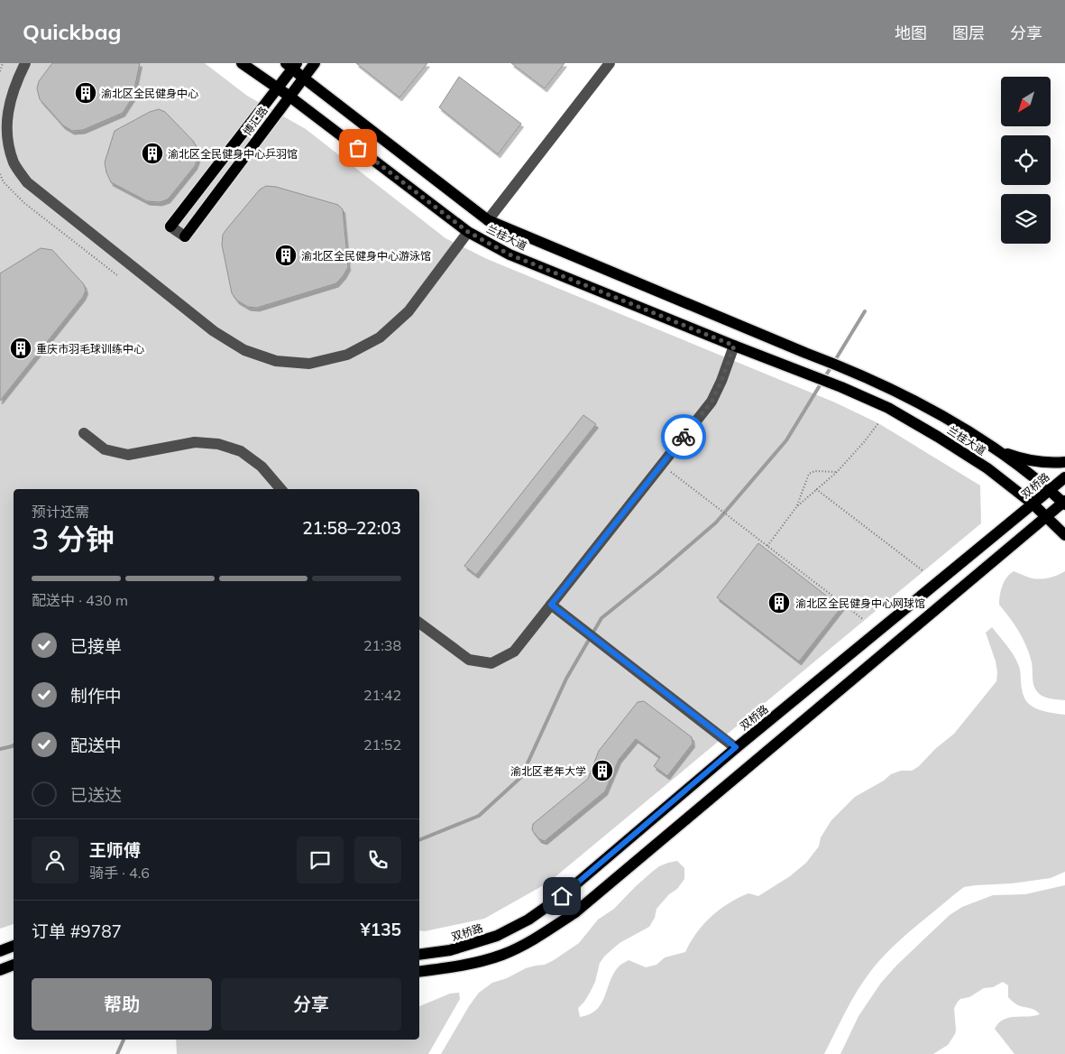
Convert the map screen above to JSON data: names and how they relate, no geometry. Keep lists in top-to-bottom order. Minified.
{"streets":{"main road":["博汇路","兰桂大道","双桥路"]},"crossings":[["博汇路","兰桂大道"],["兰桂大道","双桥路"]],"places":{"building":["渝北区全民健身中心","渝北区全民健身中心乒羽馆","渝北区全民健身中心游泳馆","重庆市羽毛球训练中心","渝北区全民健身中心网球馆","渝北区老年大学"]},"north":"bottom left","page":{"header":"Quickbag","nav":["地图","图层","分享"],"heading":["3 分钟","预计还需","21:58–22:03"],"panel":["王师傅","骑手 · 4.6","订单 #9787","¥135"],"bar":"配送中 · 430 m","list":[["已接单","21:38"],["制作中","21:42"],["配送中","21:52"],"已送达"],"buttons":["帮助","分享"]}}
